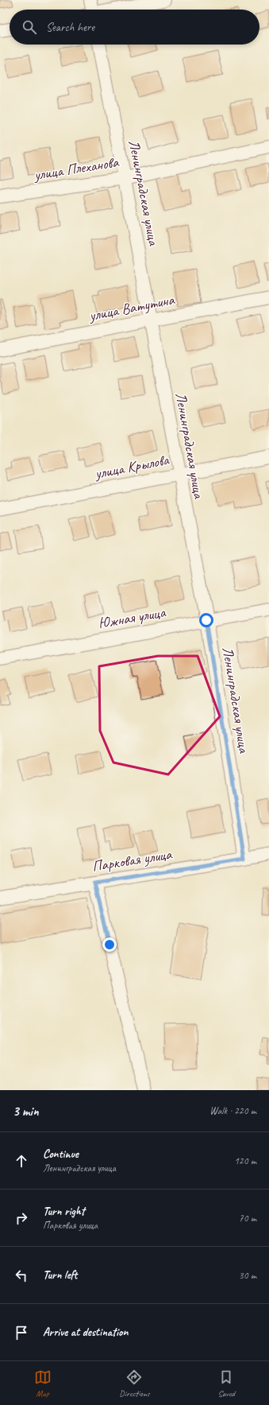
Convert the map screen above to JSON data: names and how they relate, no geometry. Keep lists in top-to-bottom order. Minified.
{"streets":{"street":["улица Плеханова","Ленинградская улица","улица Ватутина","улица Крылова","Южная улица","Парковая улица"]},"crossings":[["улица Плеханова","Ленинградская улица"],["Ленинградская улица","улица Ватутина"],["Ленинградская улица","улица Крылова"],["Ленинградская улица","Южная улица"],["Ленинградская улица","Парковая улица"]],"page":{"search":"Search here","heading":["3 min","Walk · 220 m"],"list":[["Continue","Ленинградская улица","120 m"],["Turn right","Парковая улица","70 m"],["Turn left","30 m"],"Arrive at destination"],"nav":["Map","Directions","Saved"]}}
